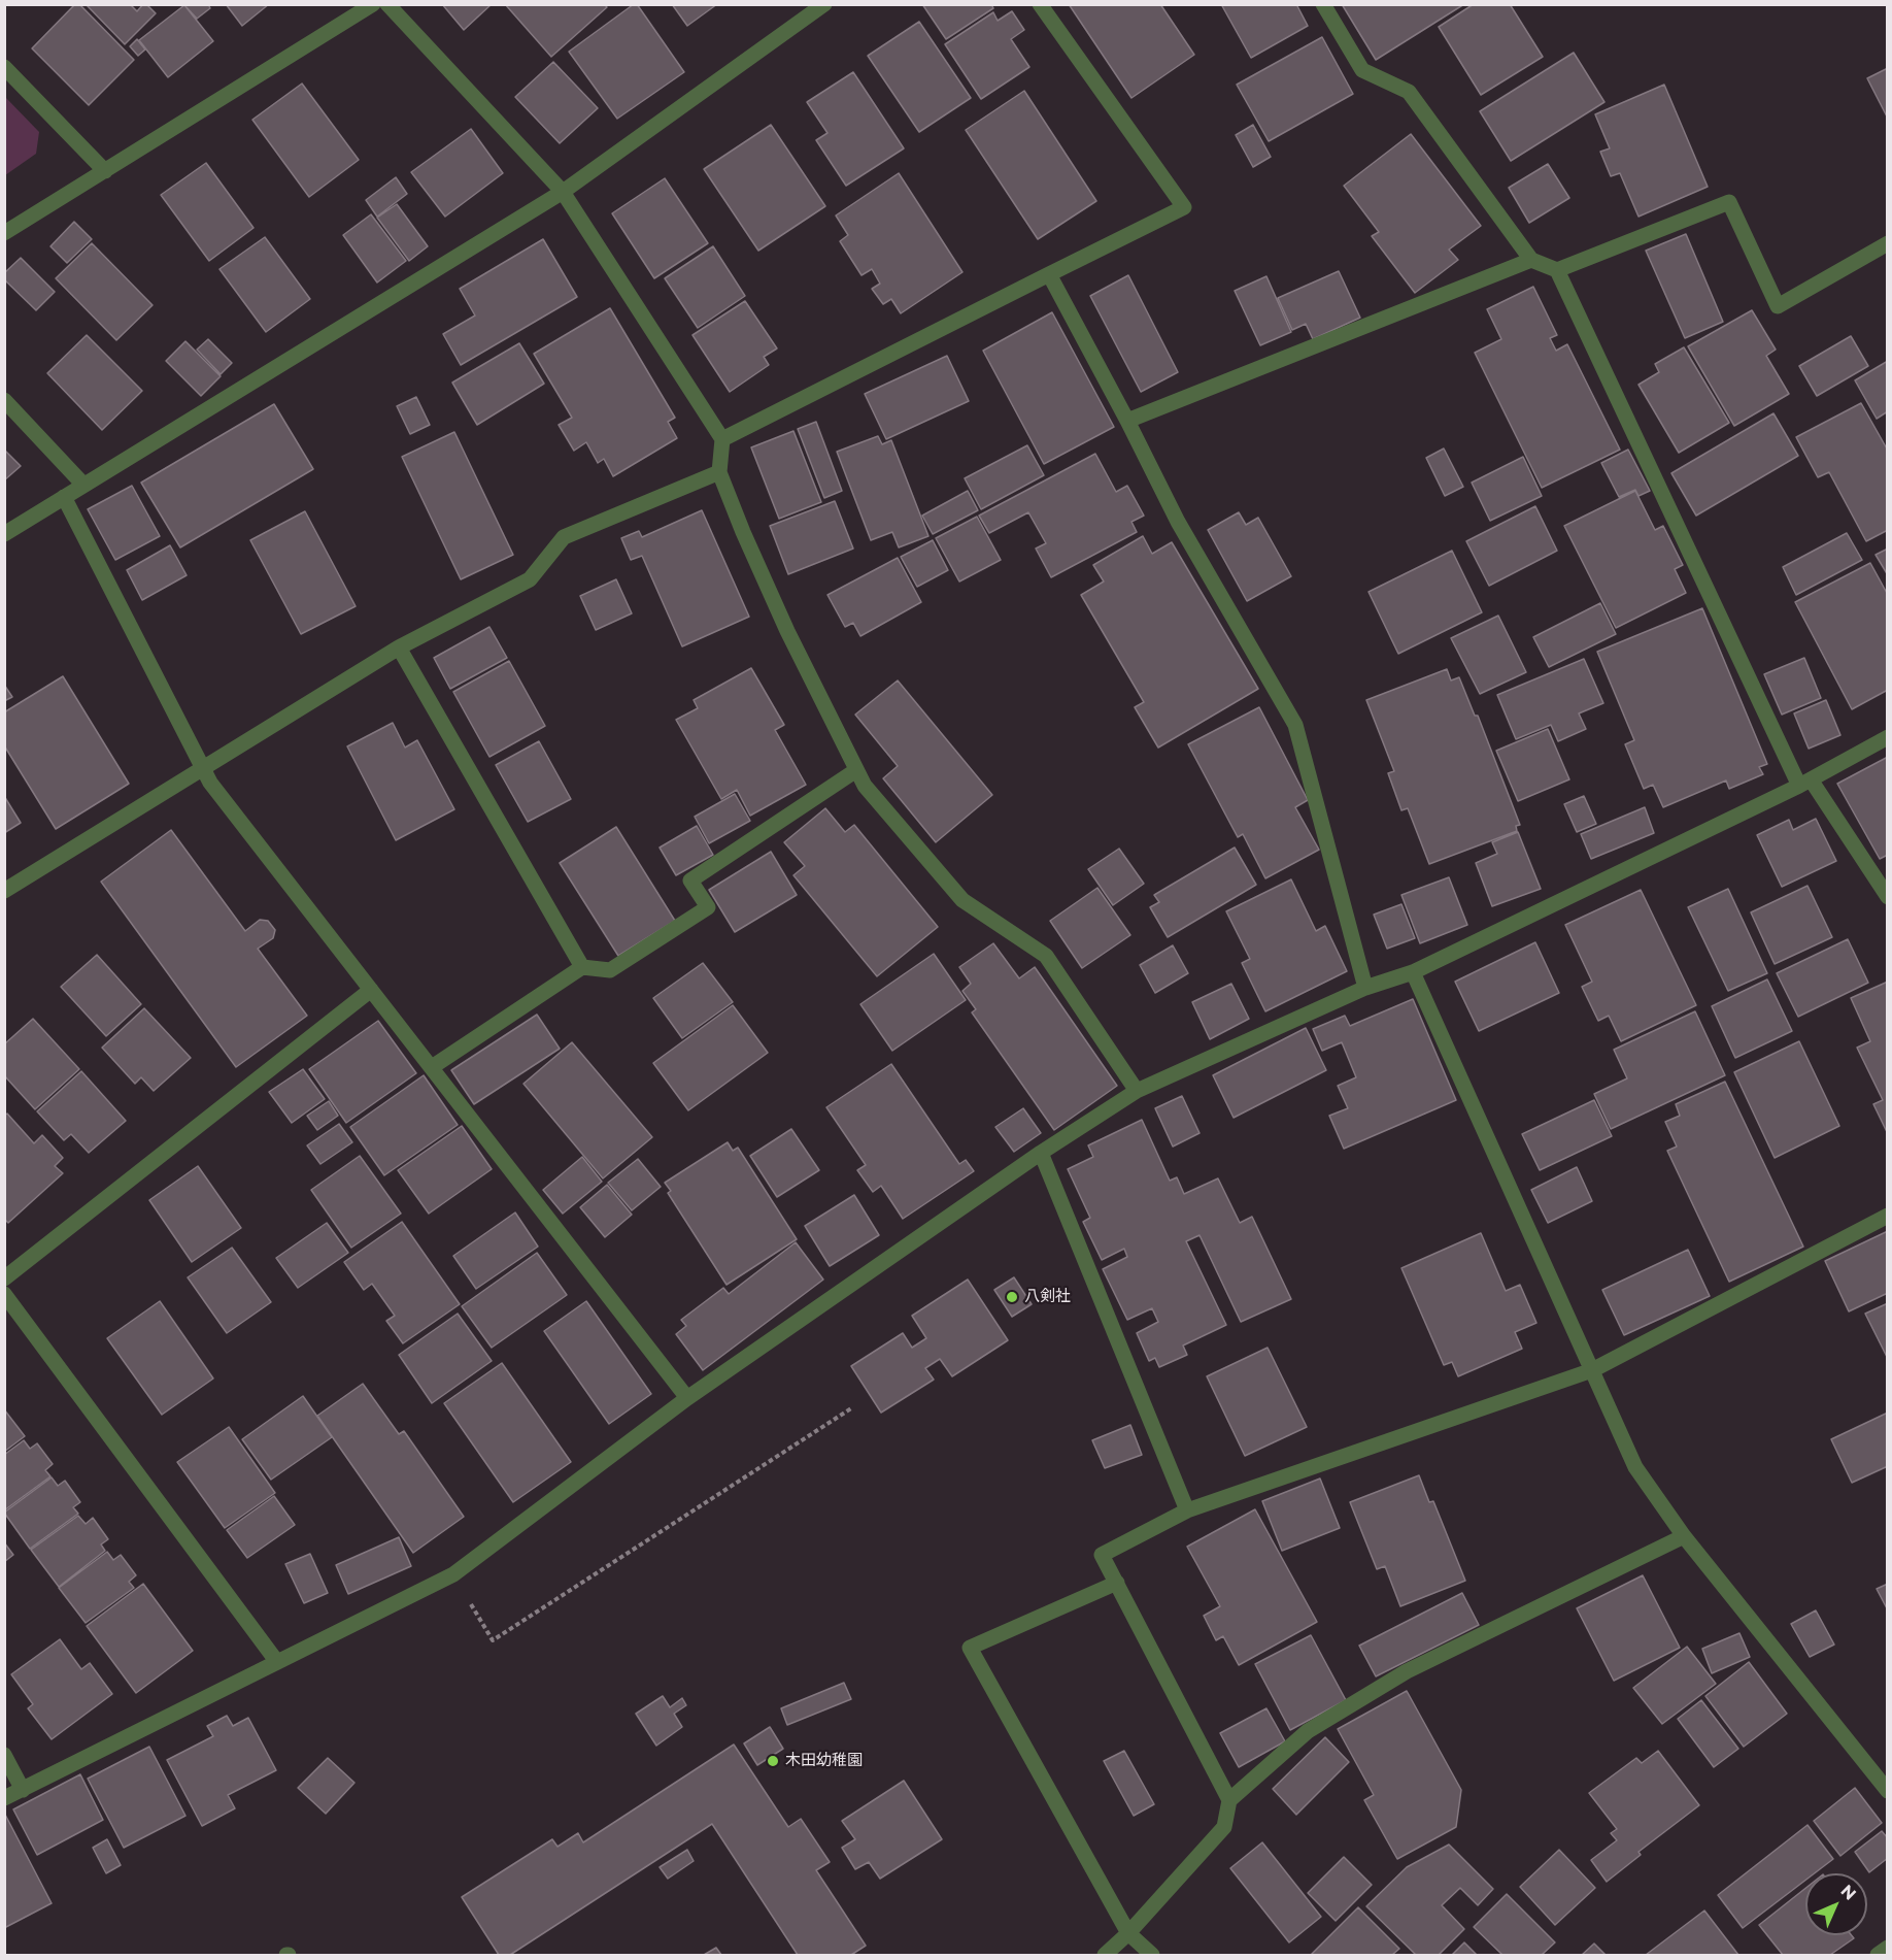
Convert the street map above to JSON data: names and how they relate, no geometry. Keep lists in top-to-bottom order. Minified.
{"places":["八剣社","木田幼稚園"],"north":"top right"}
